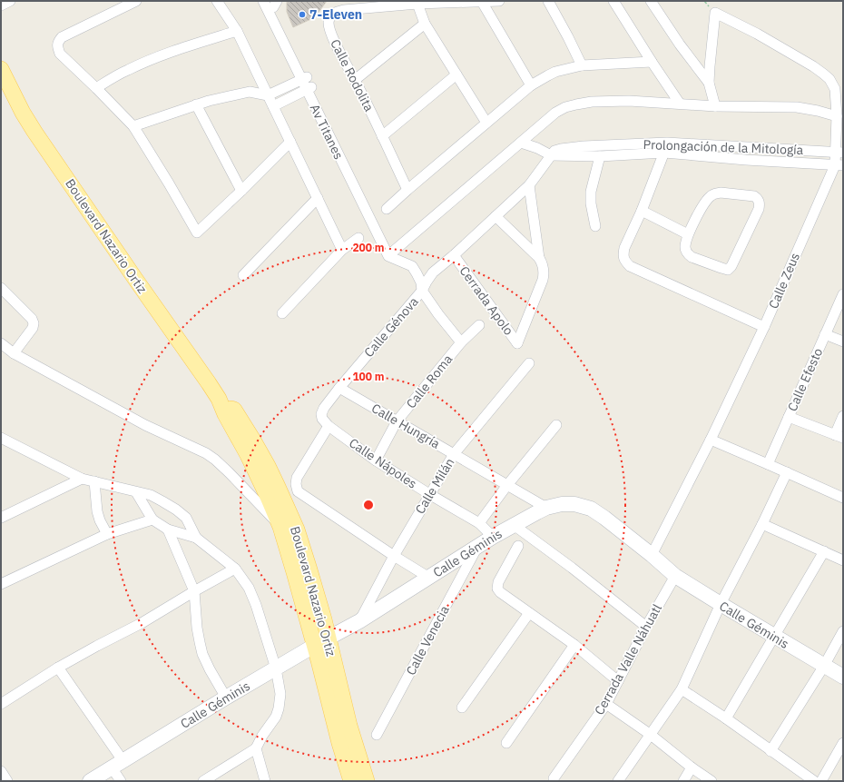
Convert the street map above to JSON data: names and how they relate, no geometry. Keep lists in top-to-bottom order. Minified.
{"streets":{"main road":["Boulevard Nazario Ortiz"],"street":["Calle Rodolita","Av Titanes","Prolongación de la Mitología","Calle Zeus","Cerrada Apolo","Calle Génova","Calle Efesto","Calle Roma","Calle Hungría","Calle Nápoles","Calle Milán","Calle Géminis","Calle Venecia","Cerrada Valle Náhuatl"]},"crossings":[["Prolongación de la Mitología","Calle Zeus"],["Prolongación de la Mitología","Cerrada Apolo"],["Boulevard Nazario Ortiz","Calle Géminis"],["Calle Zeus","Calle Géminis"],["Cerrada Apolo","Calle Génova"],["Calle Génova","Calle Hungría"],["Calle Génova","Calle Nápoles"],["Calle Roma","Calle Hungría"],["Calle Roma","Calle Nápoles"],["Calle Hungría","Calle Milán"],["Calle Hungría","Calle Géminis"],["Calle Nápoles","Calle Milán"],["Calle Nápoles","Calle Géminis"],["Calle Milán","Calle Géminis"],["Calle Géminis","Calle Venecia"],["Calle Géminis","Cerrada Valle Náhuatl"]],"places":["7-Eleven"],"rings":["200 m","100 m"]}
